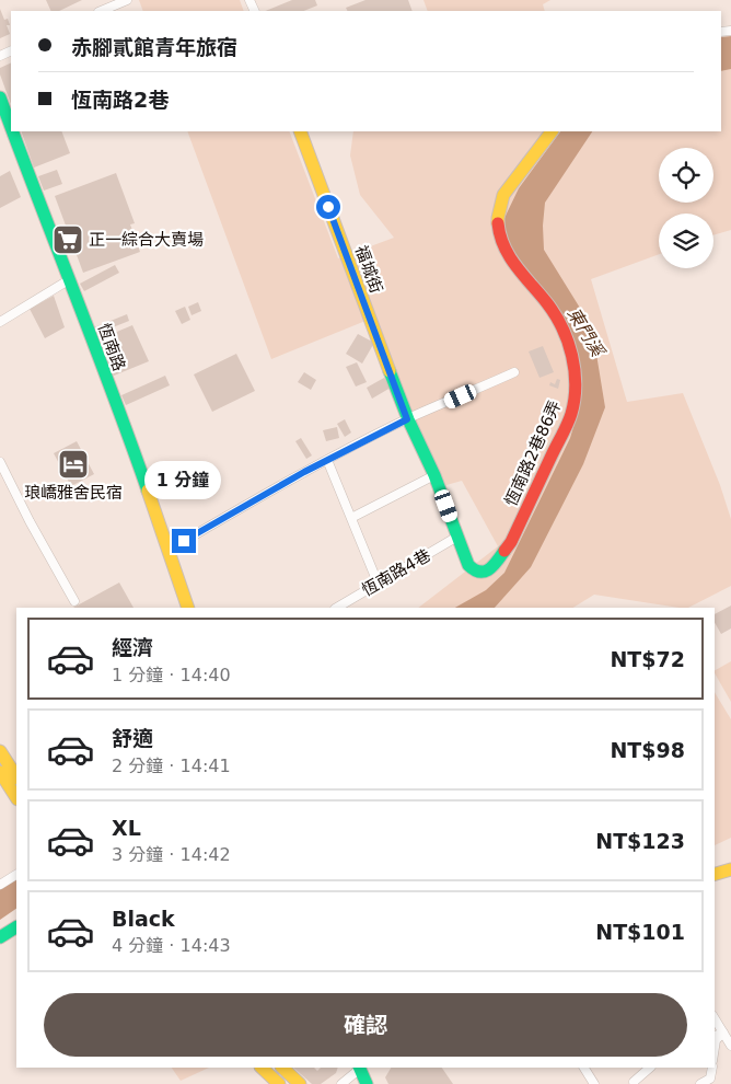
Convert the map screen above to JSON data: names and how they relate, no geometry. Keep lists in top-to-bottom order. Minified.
{"streets":{"street":["福城街","恆南路","恆南路2巷86弄","恆南路4巷"]},"crossings":[["福城街","恆南路2巷86弄"],["恆南路2巷86弄","恆南路4巷"]],"water":["東門溪"],"places":{"supermarket":["正一綜合大賣場"],"hotel":["琅嶠雅舍民宿"]},"page":{"banner":["赤腳貳館青年旅宿","恆南路2巷"],"bubble":"1 分鐘","list":[{"name":"經濟","note":"1 分鐘 · 14:40","value":"NT$72"},{"name":"舒適","note":"2 分鐘 · 14:41","value":"NT$98"},{"name":"XL","note":"3 分鐘 · 14:42","value":"NT$123"},{"name":"Black","note":"4 分鐘 · 14:43","value":"NT$101"}],"buttons":"確認"}}
